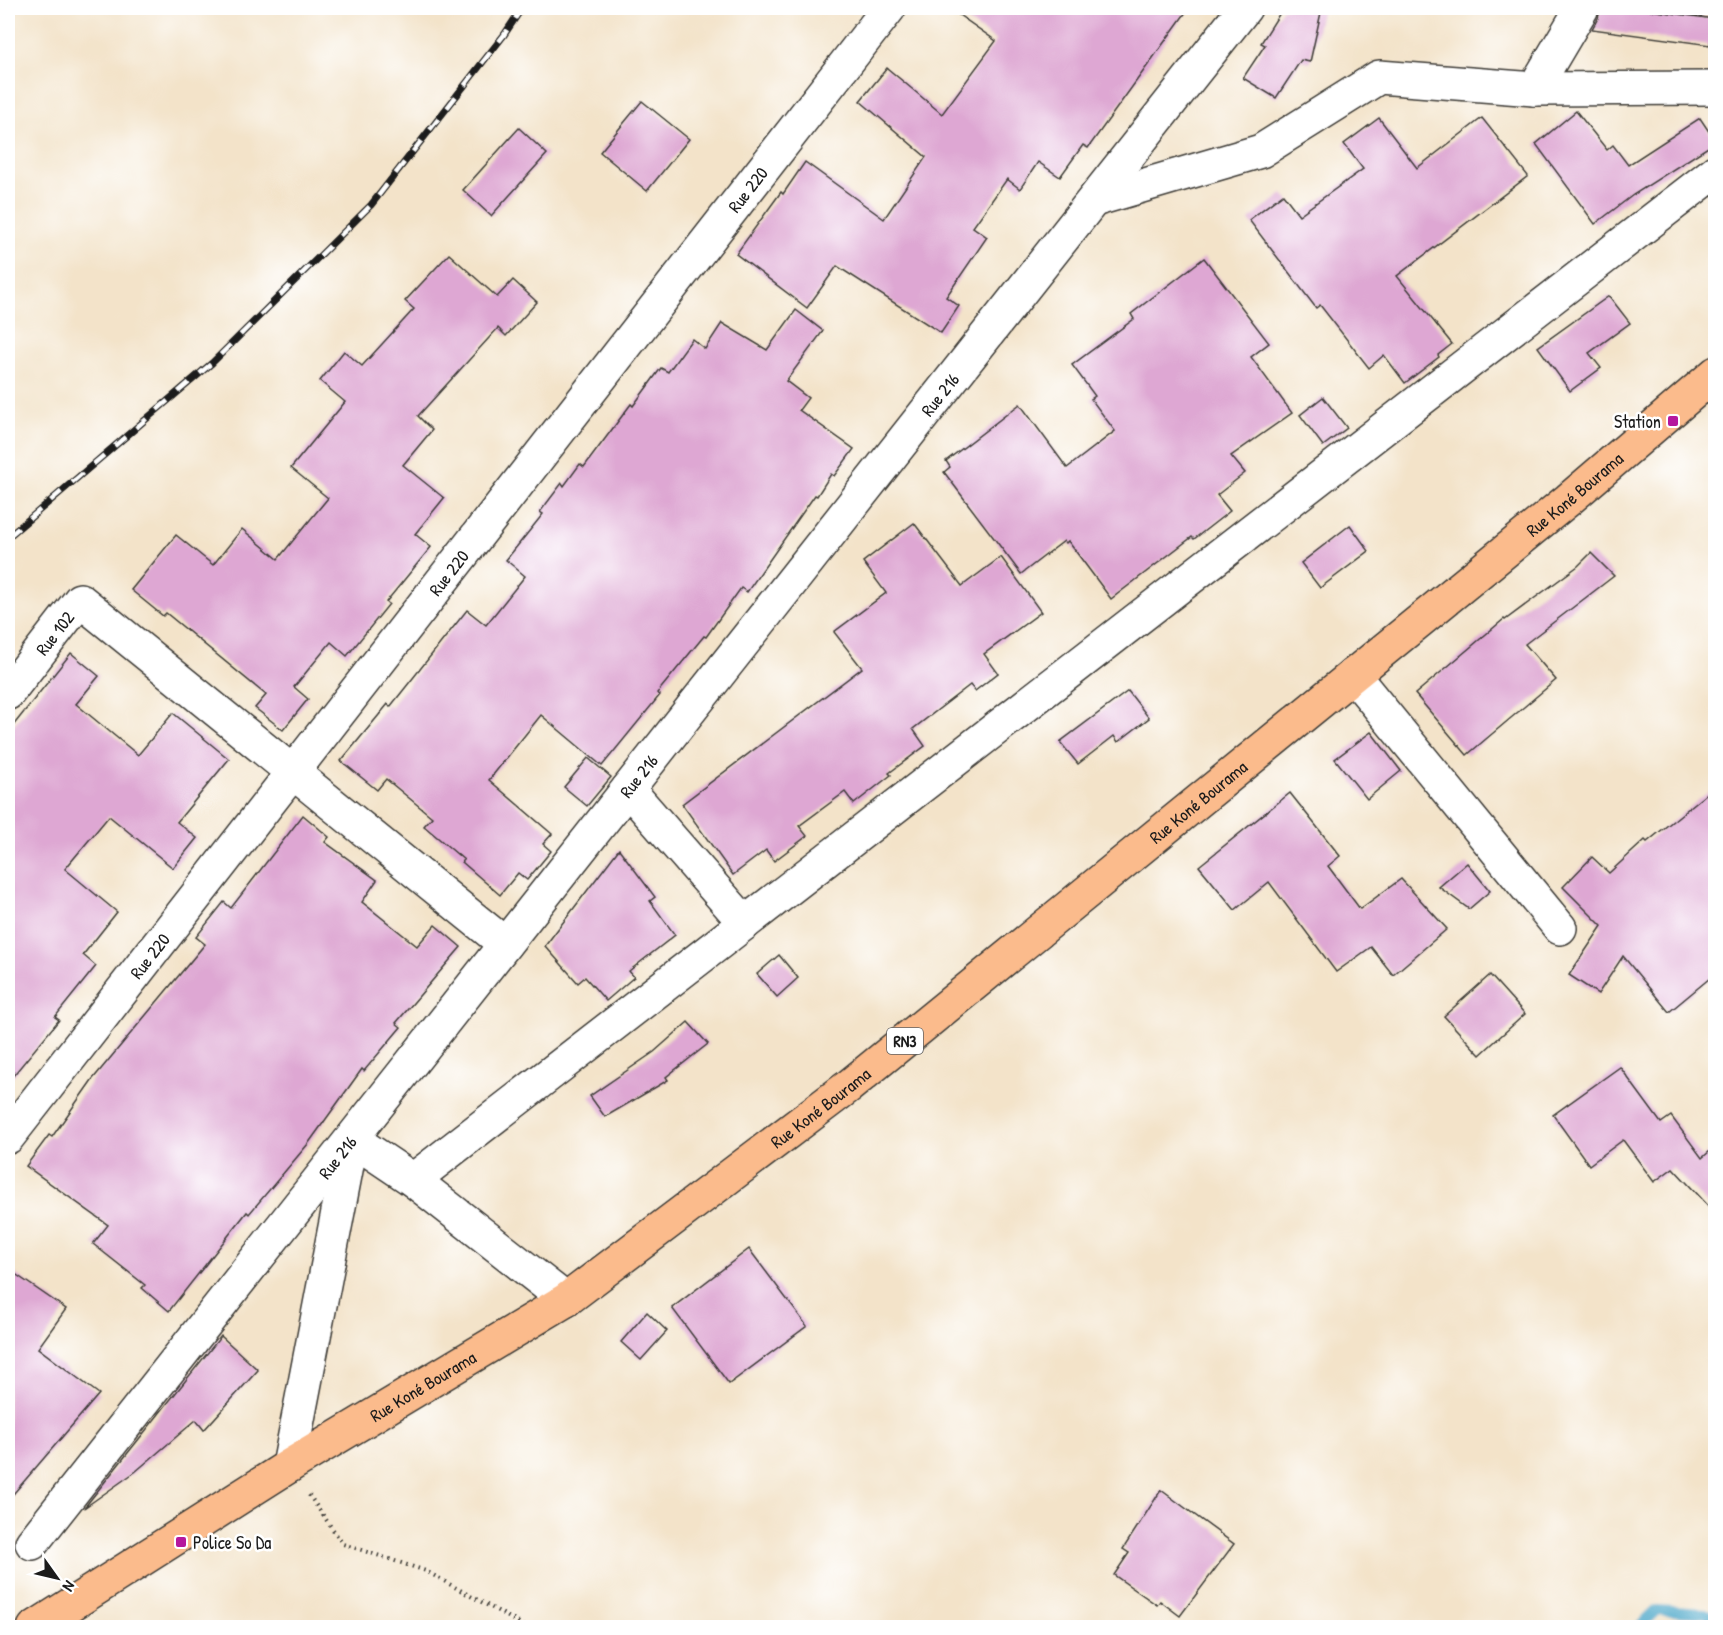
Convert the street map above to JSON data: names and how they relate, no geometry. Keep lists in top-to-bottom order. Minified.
{"streets":{"highway":["Rue Koné Bourama","RN3"],"street":["Rue 220","Rue 216","Rue 102"]},"crossings":[["Rue 220","Rue 102"]],"places":{"transit":["Station","Police So Da"]},"north":"bottom right"}
